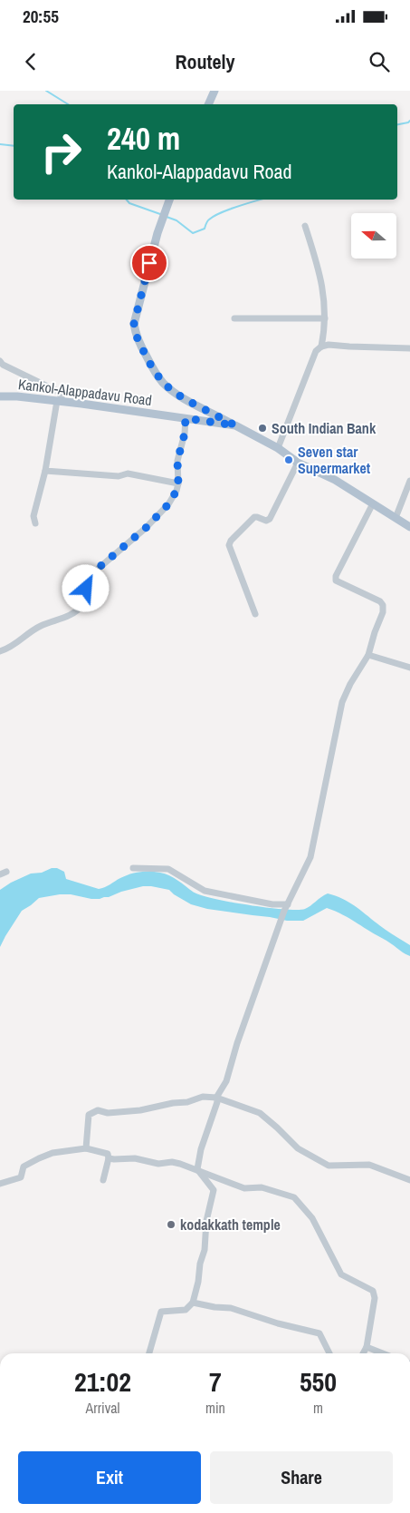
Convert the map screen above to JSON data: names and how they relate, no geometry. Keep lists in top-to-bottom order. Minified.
{"streets":{"main road":["Kankol-Alappadavu Road"]},"places":["South Indian Bank","Seven star Supermarket","kodakkath temple"],"north":"left","page":{"status":"20:55","header":"Routely","turn":["240 m","Kankol-Alappadavu Road"],"eta":["21:02","Arrival","7","min","550","m"],"buttons":["Exit","Share"]}}
